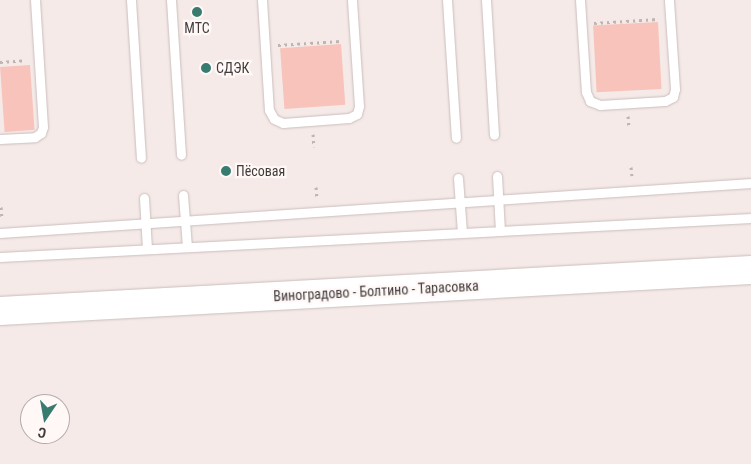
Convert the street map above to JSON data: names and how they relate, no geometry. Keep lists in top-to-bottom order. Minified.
{"streets":{"main road":["Виноградово - Болтино - Тарасовка"]},"places":["МТС","СДЭК","Пёсовая"],"north":"bottom"}
